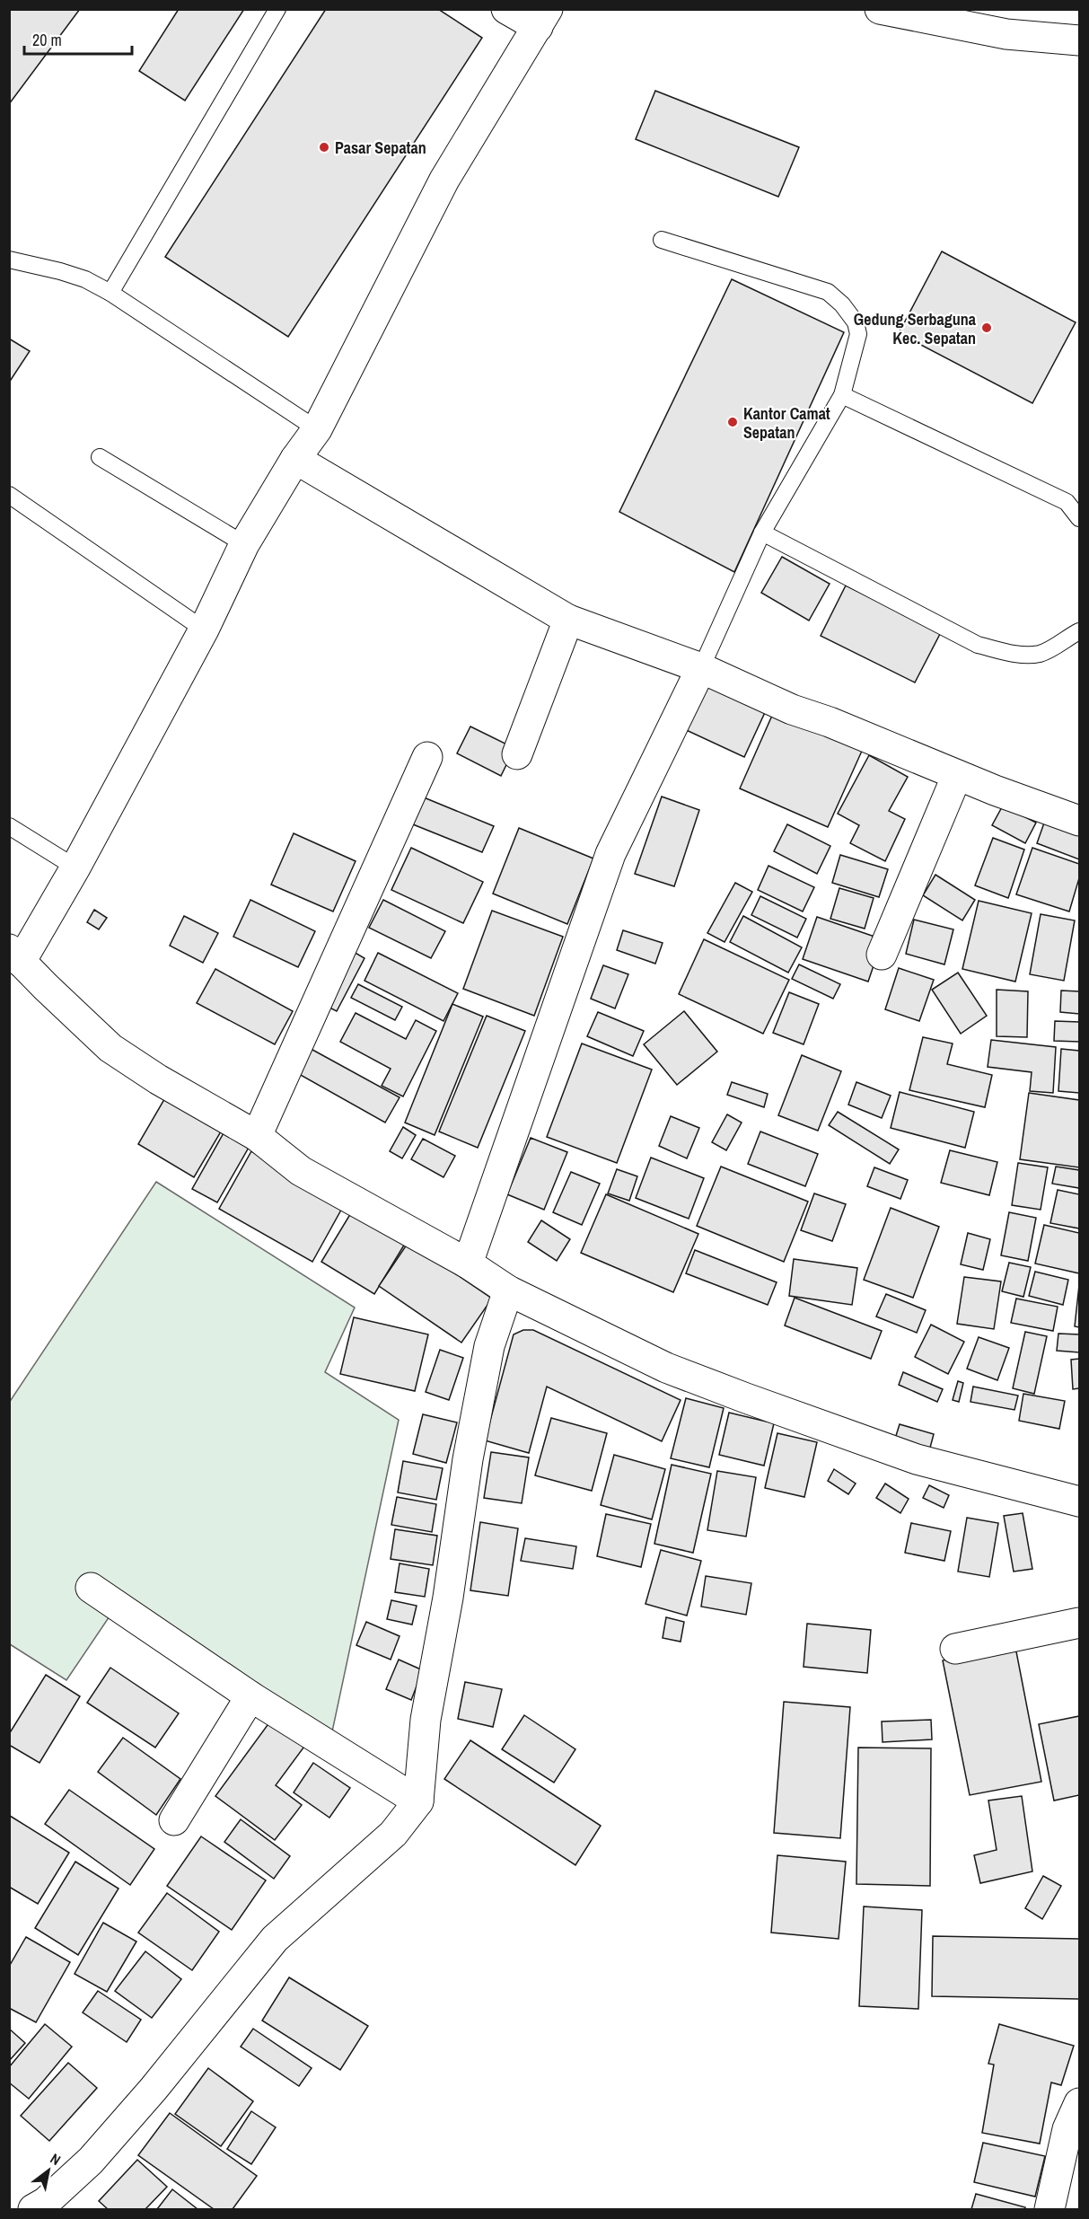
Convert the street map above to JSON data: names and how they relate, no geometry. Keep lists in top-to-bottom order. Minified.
{"places":["Pasar Sepatan","Gedung Serbaguna Kec. Sepatan","Kantor Camat Sepatan"],"scale_bar":"20 m","north":"top right"}
